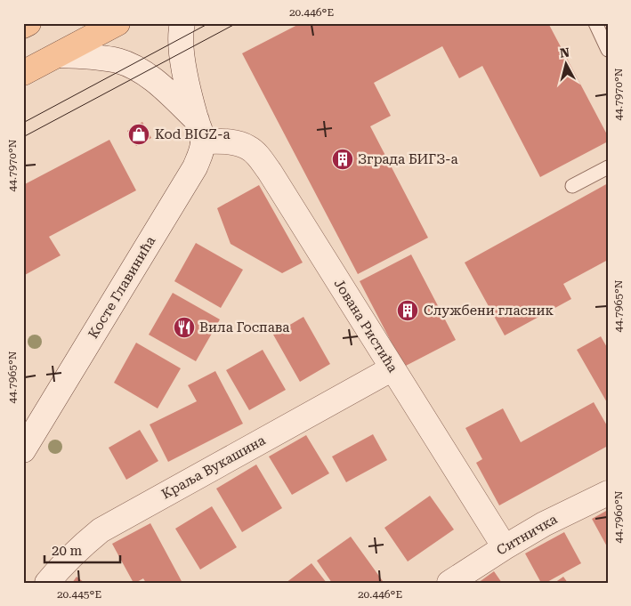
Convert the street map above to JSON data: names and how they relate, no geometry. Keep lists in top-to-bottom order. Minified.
{"streets":{"street":["Косте Главинића","Јована Ристића","Краља Вукашина","Ситничка"]},"crossings":[["Косте Главинића","Јована Ристића"],["Јована Ристића","Краља Вукашина"],["Јована Ристића","Ситничка"]],"places":{"shop":["Kod BIGZ-a"],"building":["Зграда БИГЗ-а","Службени гласник"],"restaurant":["Вила Госпава"]},"scale_bar":"20 m","north":"top","coordinates":["20.446°E","44.7970°N","44.7965°N","44.7960°N","20.445°E"]}
